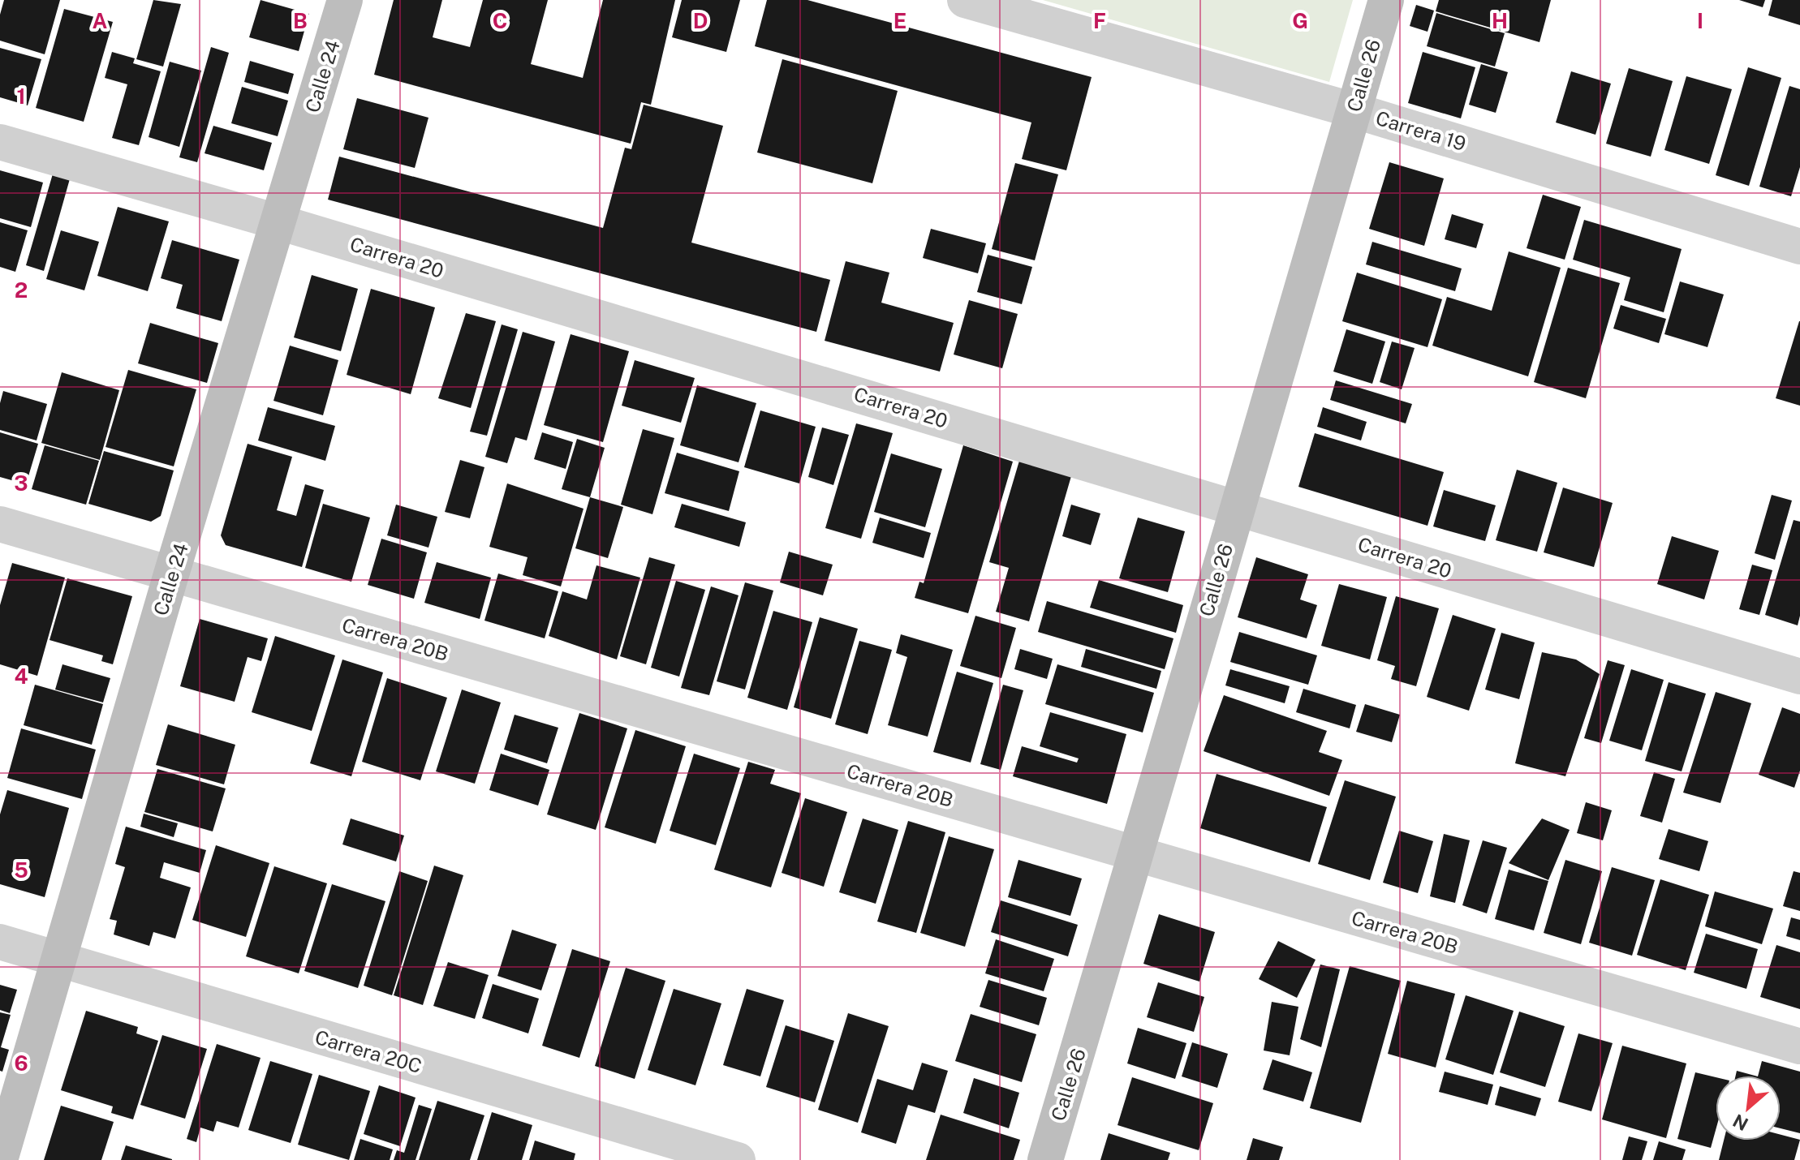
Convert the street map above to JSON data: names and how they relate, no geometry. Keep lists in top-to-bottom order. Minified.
{"streets":{"street":["Calle 26","Calle 24","Carrera 19","Carrera 20","Carrera 20B","Carrera 20C"]},"crossings":[["Calle 26","Carrera 19"],["Calle 26","Carrera 20"],["Calle 26","Carrera 20B"],["Calle 24","Carrera 20"],["Calle 24","Carrera 20B"],["Calle 24","Carrera 20C"]],"north":"bottom left","grid":{"columns":["A","B","C","D","E","F","G","H","I"],"rows":["1","2","3","4","5","6"]}}
